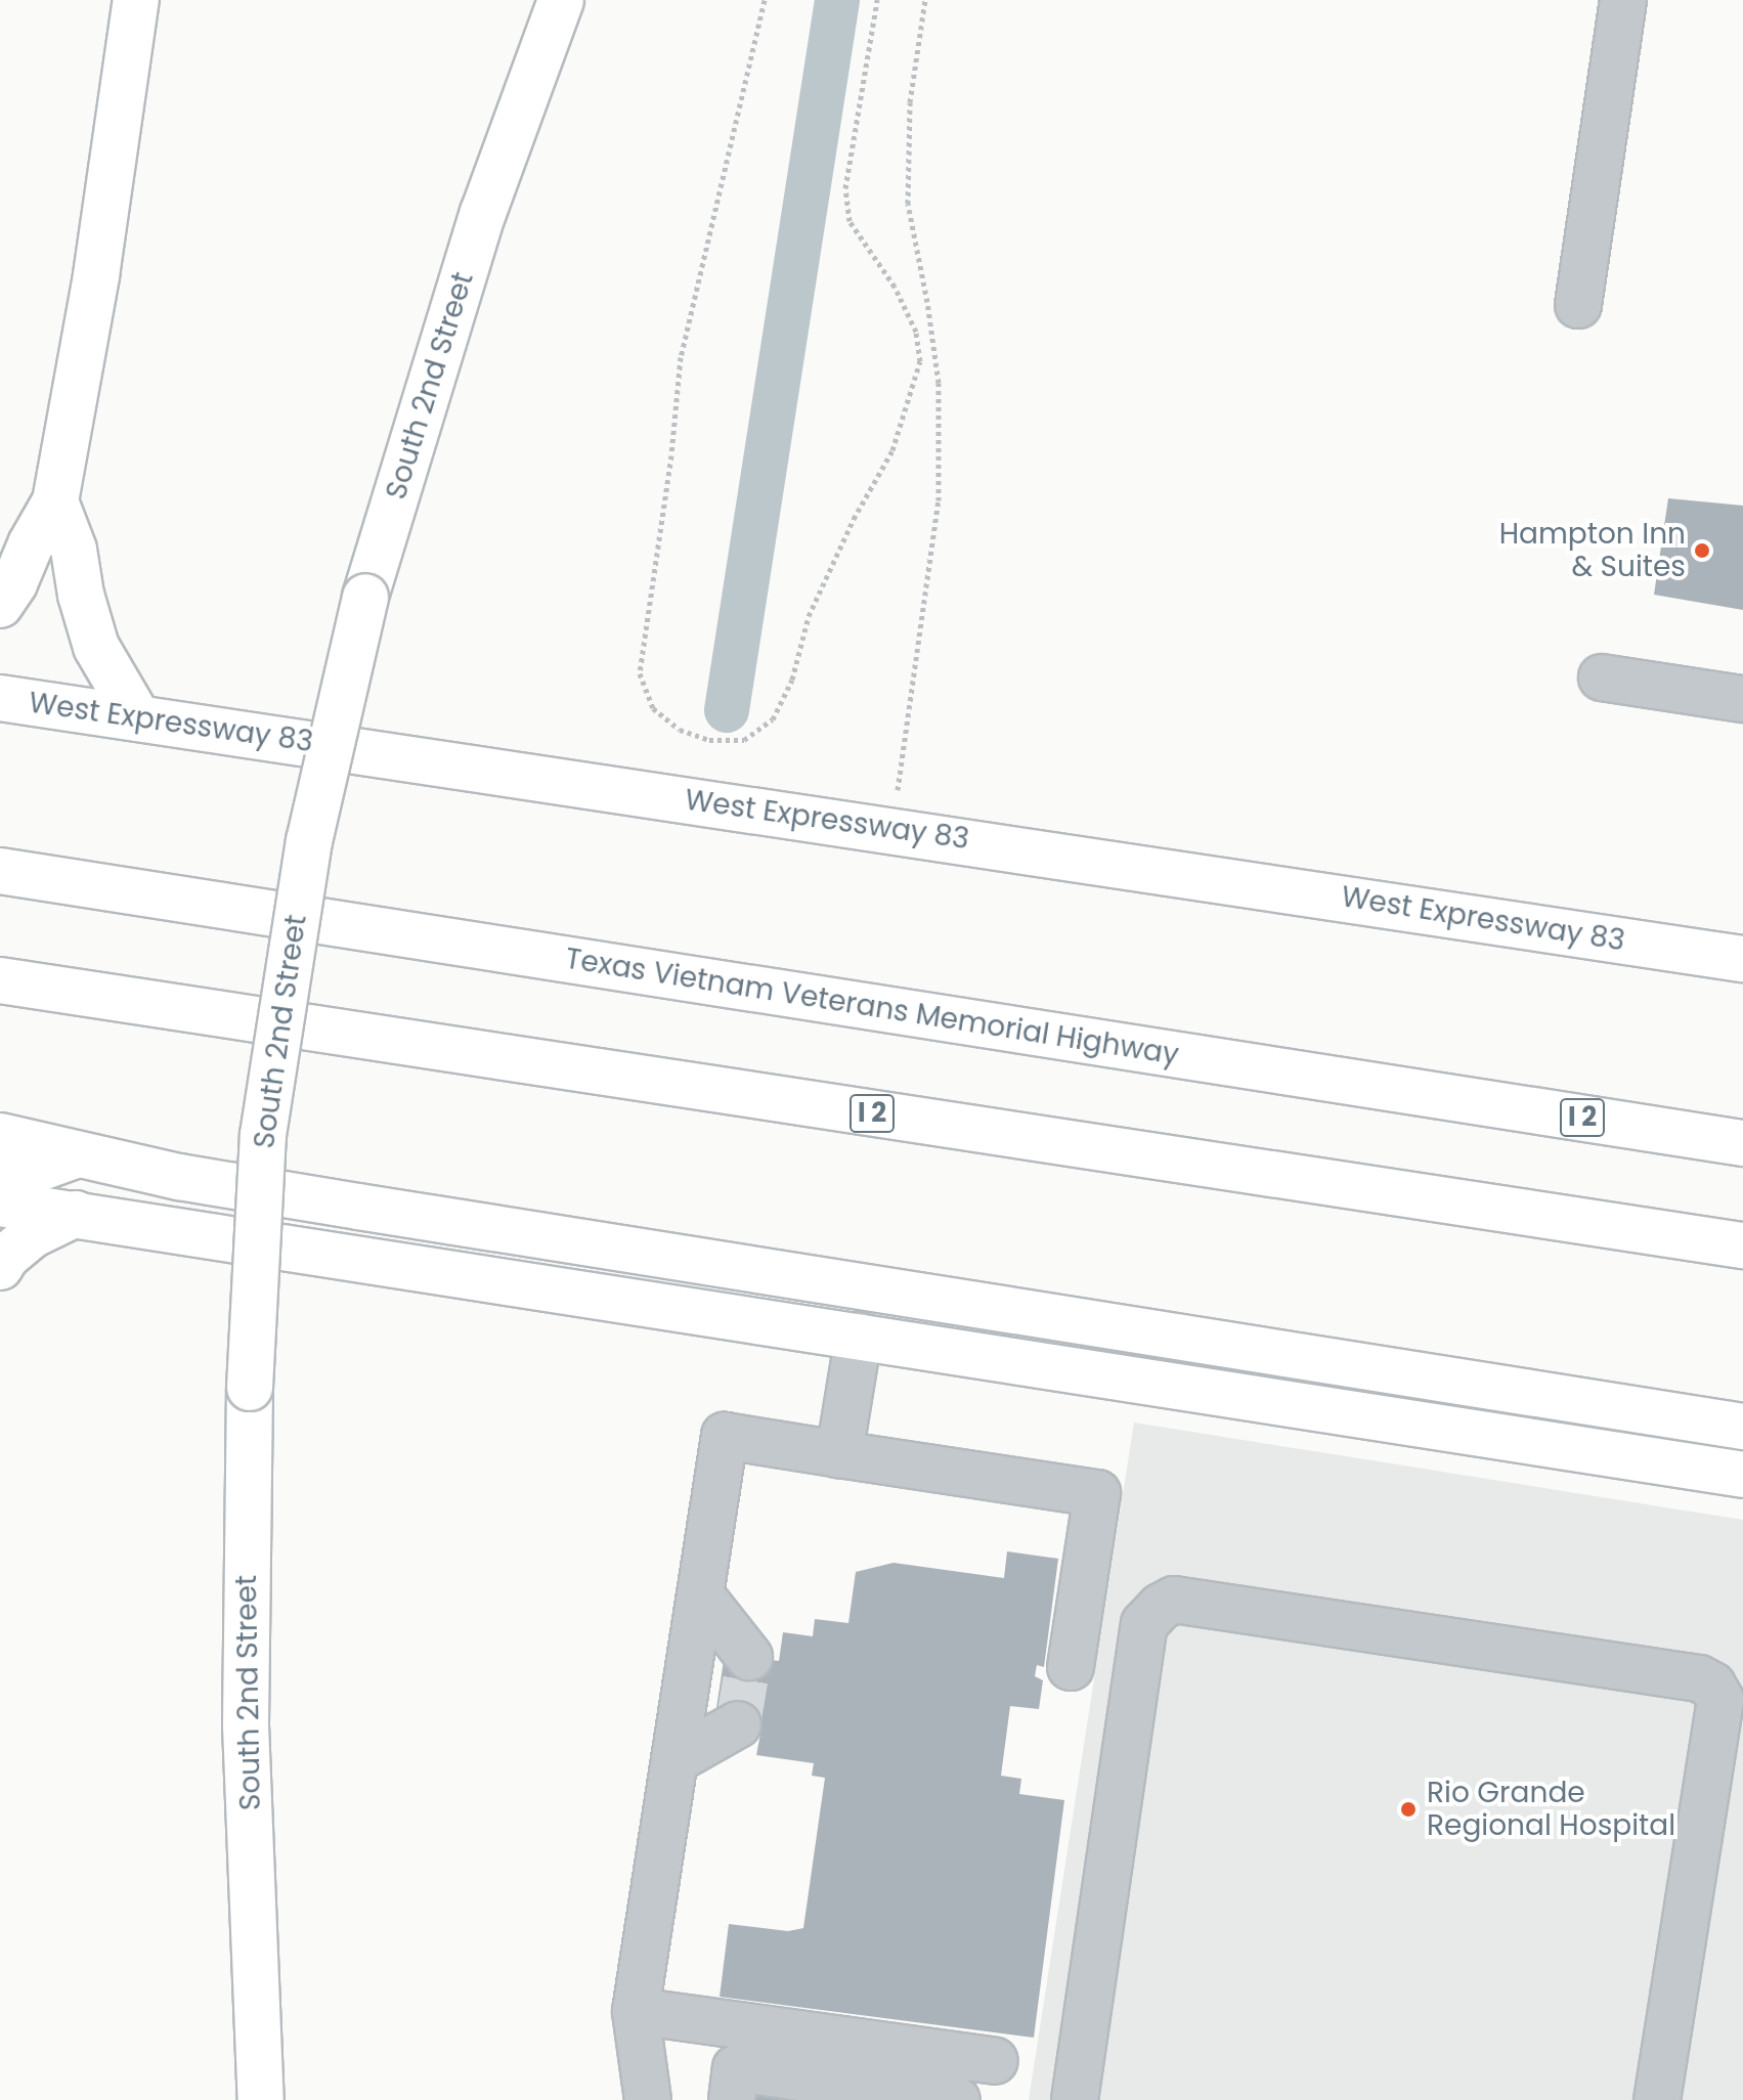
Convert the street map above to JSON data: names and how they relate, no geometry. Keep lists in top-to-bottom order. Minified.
{"streets":{"main road":["South 2nd Street","West Expressway 83","Texas Vietnam Veterans Memorial Highway","I 2"]},"places":["Hampton Inn & Suites","Rio Grande Regional Hospital"]}
